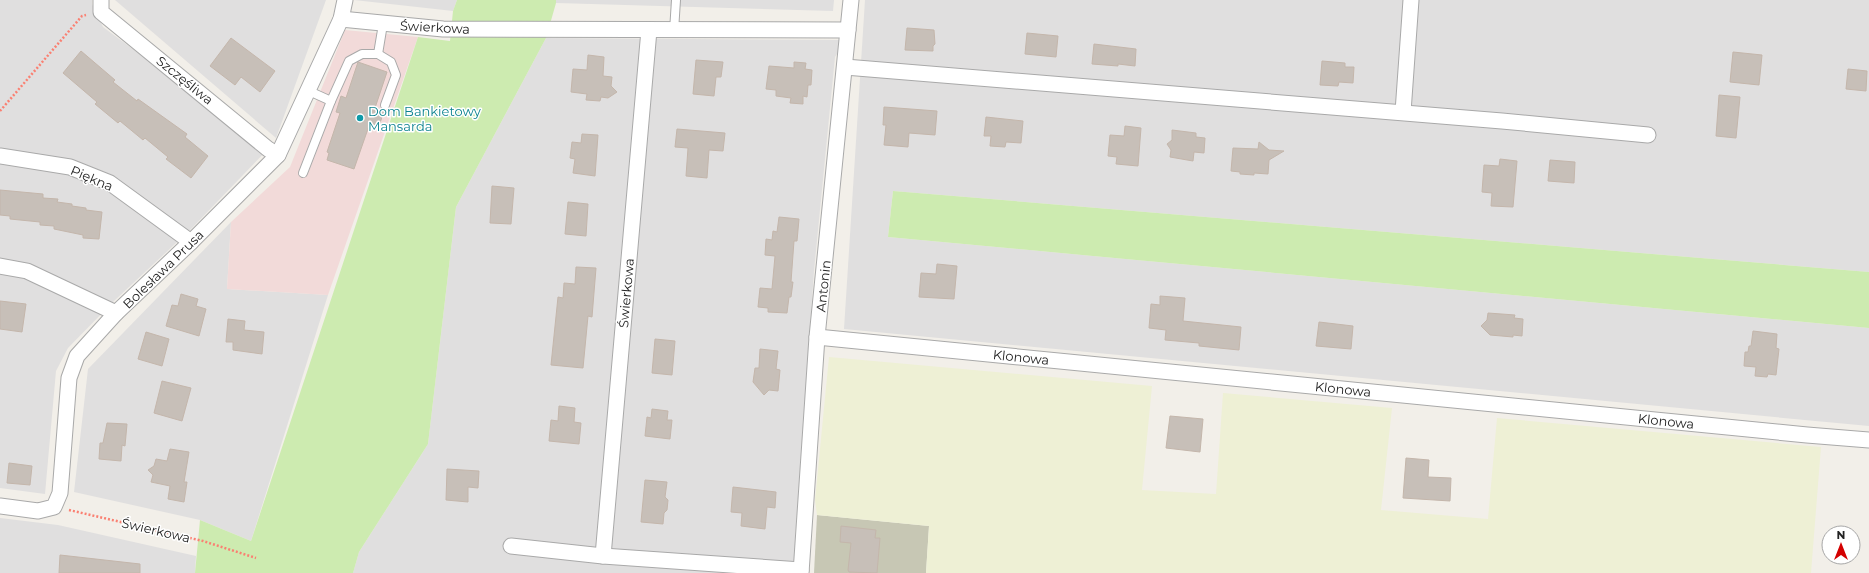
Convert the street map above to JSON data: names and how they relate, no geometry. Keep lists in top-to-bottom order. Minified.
{"streets":{"street":["Świerkowa","Szczęśliwa","Piękna","Bolesława Prusa","Antonin","Klonowa"]},"crossings":[["Świerkowa","Bolesława Prusa"],["Świerkowa","Antonin"],["Szczęśliwa","Bolesława Prusa"],["Piękna","Bolesława Prusa"],["Antonin","Klonowa"]],"places":["Dom Bankietowy Mansarda"],"north":"top"}
